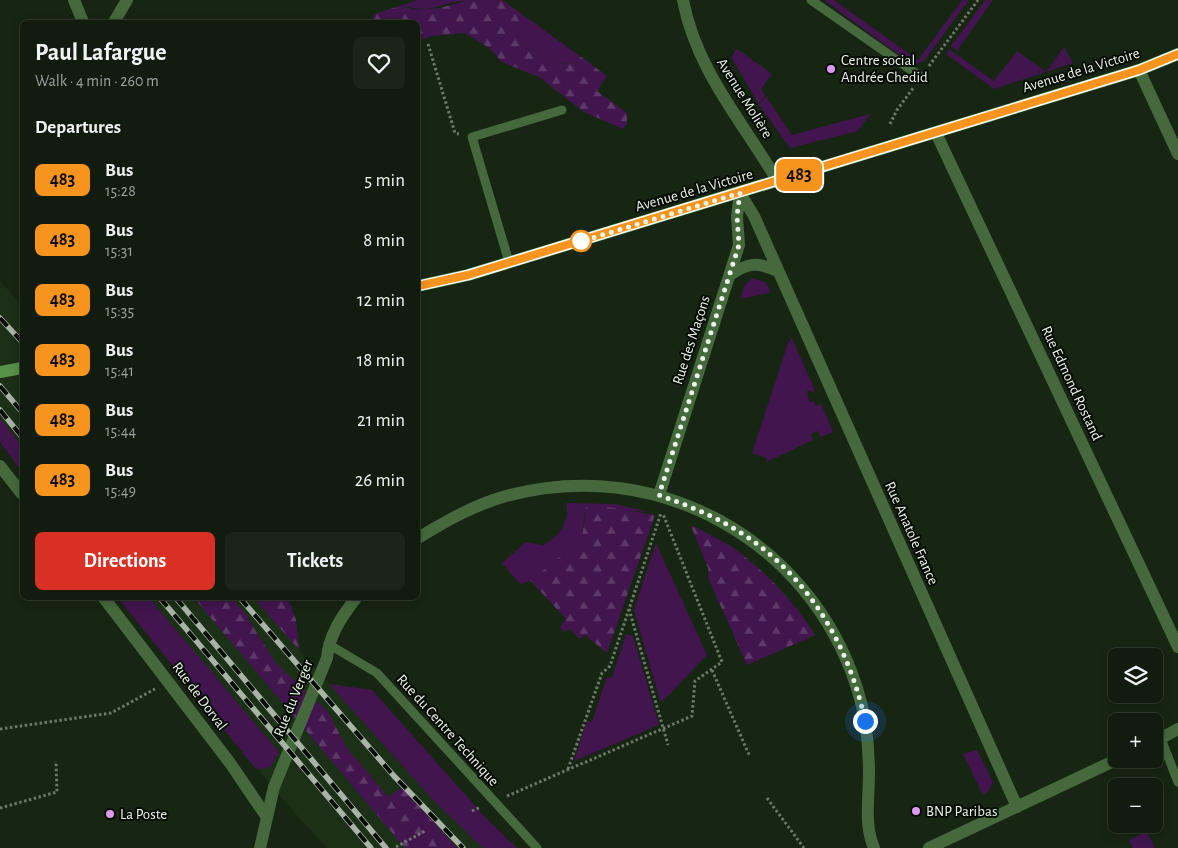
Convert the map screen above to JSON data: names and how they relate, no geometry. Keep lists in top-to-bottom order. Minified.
{"streets":{"street":["Avenue de la Victoire","Avenue Molière","Rue des Maçons","Rue Edmond Rostand","Rue Anatole France","Rue de Dorval","Rue du Verger"],"lane":["Rue du Centre Technique"]},"crossings":[["Avenue de la Victoire","Avenue Molière"],["Avenue de la Victoire","Rue des Maçons"],["Avenue de la Victoire","Rue Edmond Rostand"],["Avenue de la Victoire","Rue Anatole France"],["Rue des Maçons","Rue Anatole France"],["Rue de Dorval","Rue du Verger"],["Rue du Verger","Rue du Centre Technique"]],"places":["Centre social Andrée Chedid","BNP Paribas","La Poste"],"lines":["bus line 483"],"page":{"on_map":"483","heading":[["Paul Lafargue","Walk · 4 min · 260 m"],"Departures"],"list":[{"mark":"483","name":"Bus","note":"15:28","value":"5 min"},{"mark":"483","name":"Bus","note":"15:31","value":"8 min"},{"mark":"483","name":"Bus","note":"15:35","value":"12 min"},{"mark":"483","name":"Bus","note":"15:41","value":"18 min"},{"mark":"483","name":"Bus","note":"15:44","value":"21 min"},{"mark":"483","name":"Bus","note":"15:49","value":"26 min"}],"buttons":["Directions","Tickets"],"map_buttons":["+","−"]}}
